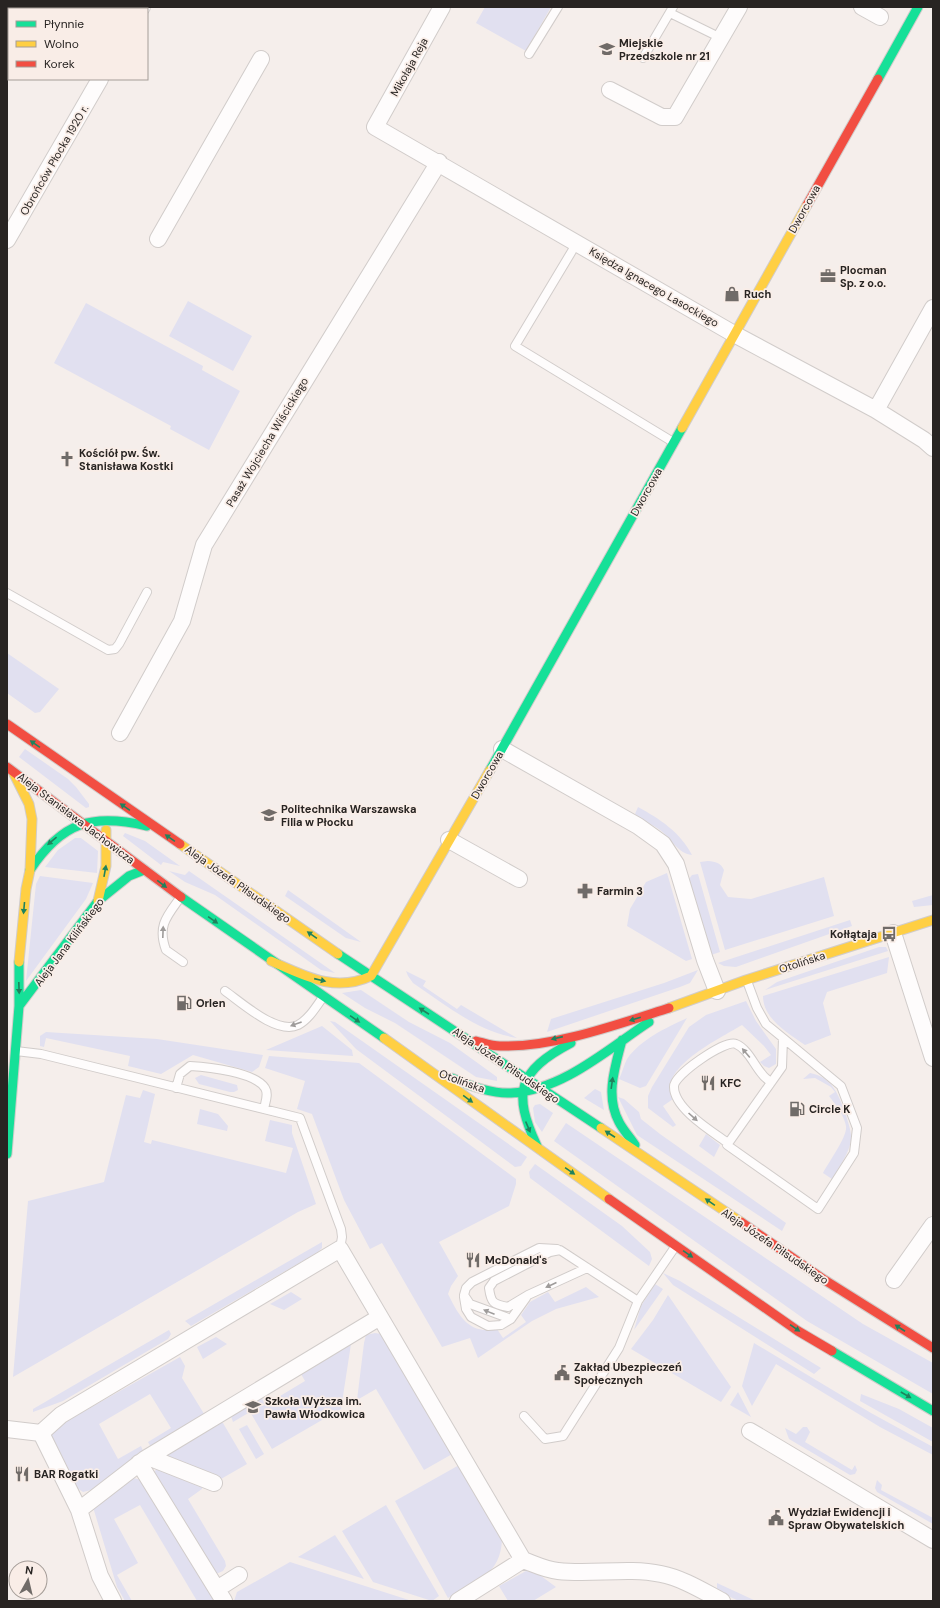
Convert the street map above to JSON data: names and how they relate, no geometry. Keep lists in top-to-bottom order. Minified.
{"streets":{"main road":["Dworcowa","Aleja Stanisława Jachowicza","Aleja Józefa Piłsudskiego","Aleja Jana Kilińskiego","Otolińska"],"street":["Mikołaja Reja","Obrońców Płocka 1920 r.","Księdza Ignacego Lasockiego","Pasaż Wojciecha Wiścickiego"]},"crossings":[["Mikołaja Reja","Księdza Ignacego Lasockiego"],["Dworcowa","Księdza Ignacego Lasockiego"],["Dworcowa","Aleja Józefa Piłsudskiego"],["Księdza Ignacego Lasockiego","Pasaż Wojciecha Wiścickiego"],["Aleja Stanisława Jachowicza","Aleja Jana Kilińskiego"],["Aleja Józefa Piłsudskiego","Otolińska"]],"places":{"school or university":["Miejskie Przedszkole nr 21","Politechnika Warszawska Filia w Płocku","Szkoła Wyższa im. Pawła Włodkowica"],"office":["Plocman Sp. z o.o."],"shop":["Ruch"],"church":["Kościół pw. Św. Stanisława Kostki"],"pharmacy":["Farmin 3"],"bus stop":["Kołłątaja"],"fuel station":["Orlen","Circle K"],"restaurant":["KFC","McDonald's","BAR Rogatki"],"public building":["Zakład Ubezpieczeń Społecznych","Wydział Ewidencji i Spraw Obywatelskich"]},"legend":["Płynnie","Wolno","Korek"],"north":"top"}
